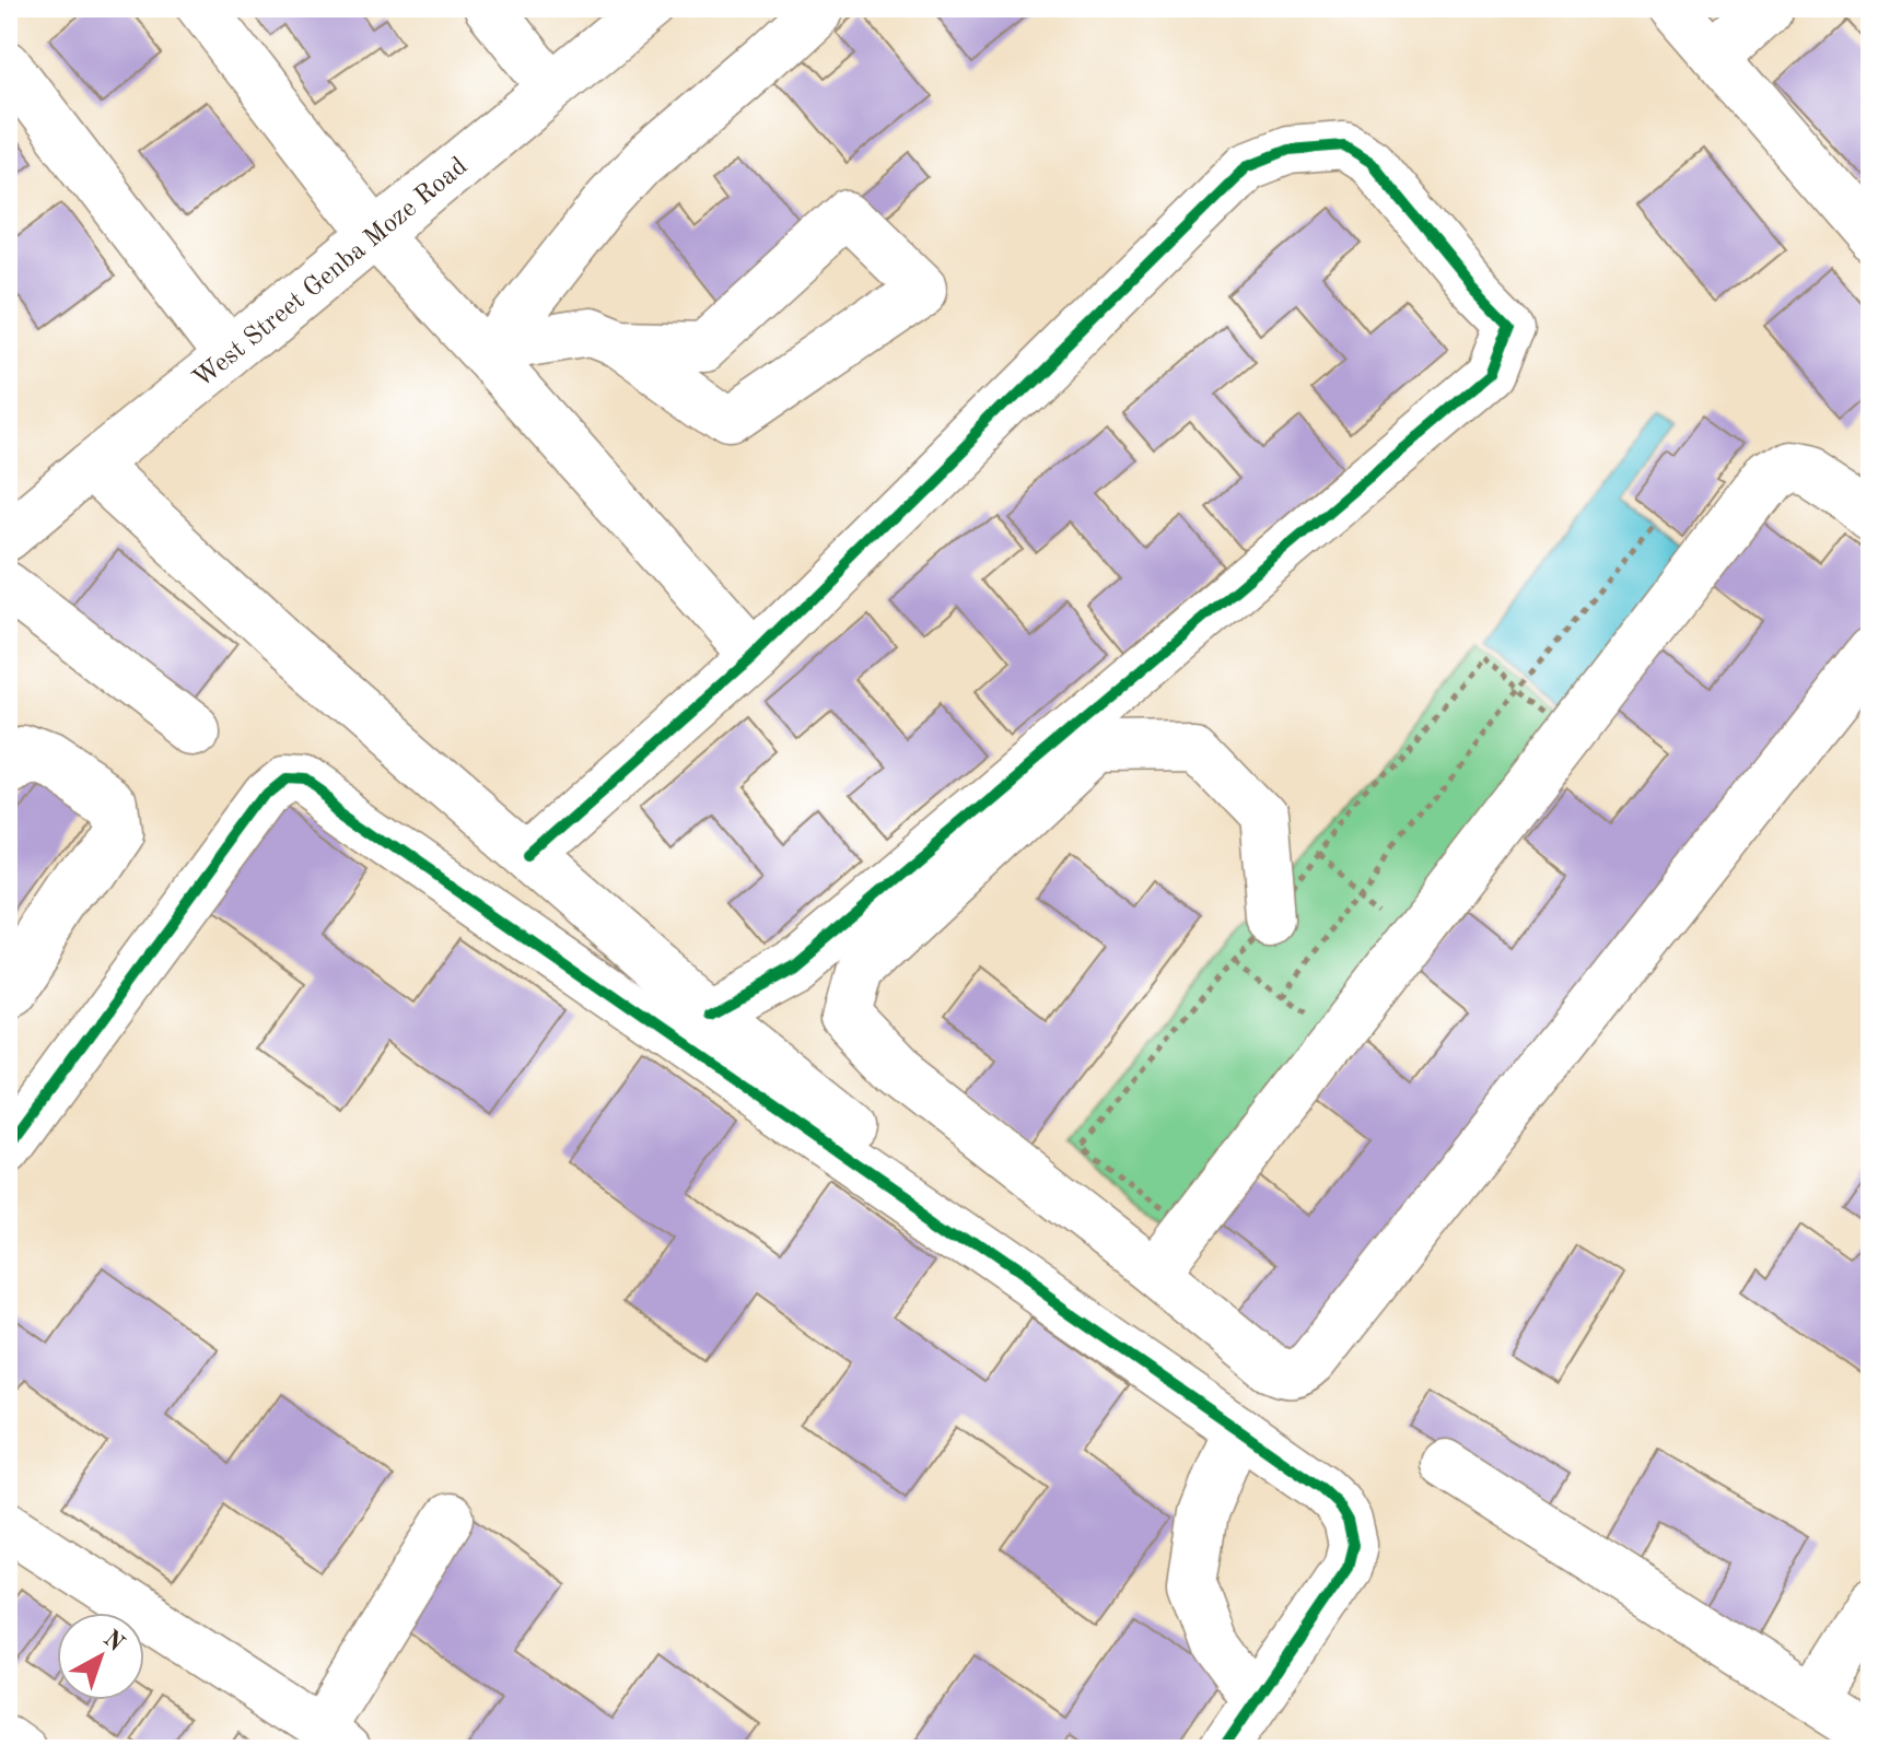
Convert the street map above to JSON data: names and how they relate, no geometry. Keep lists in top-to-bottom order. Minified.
{"streets":{"street":["West Street Genba Moze Road"]},"north":"top right"}
